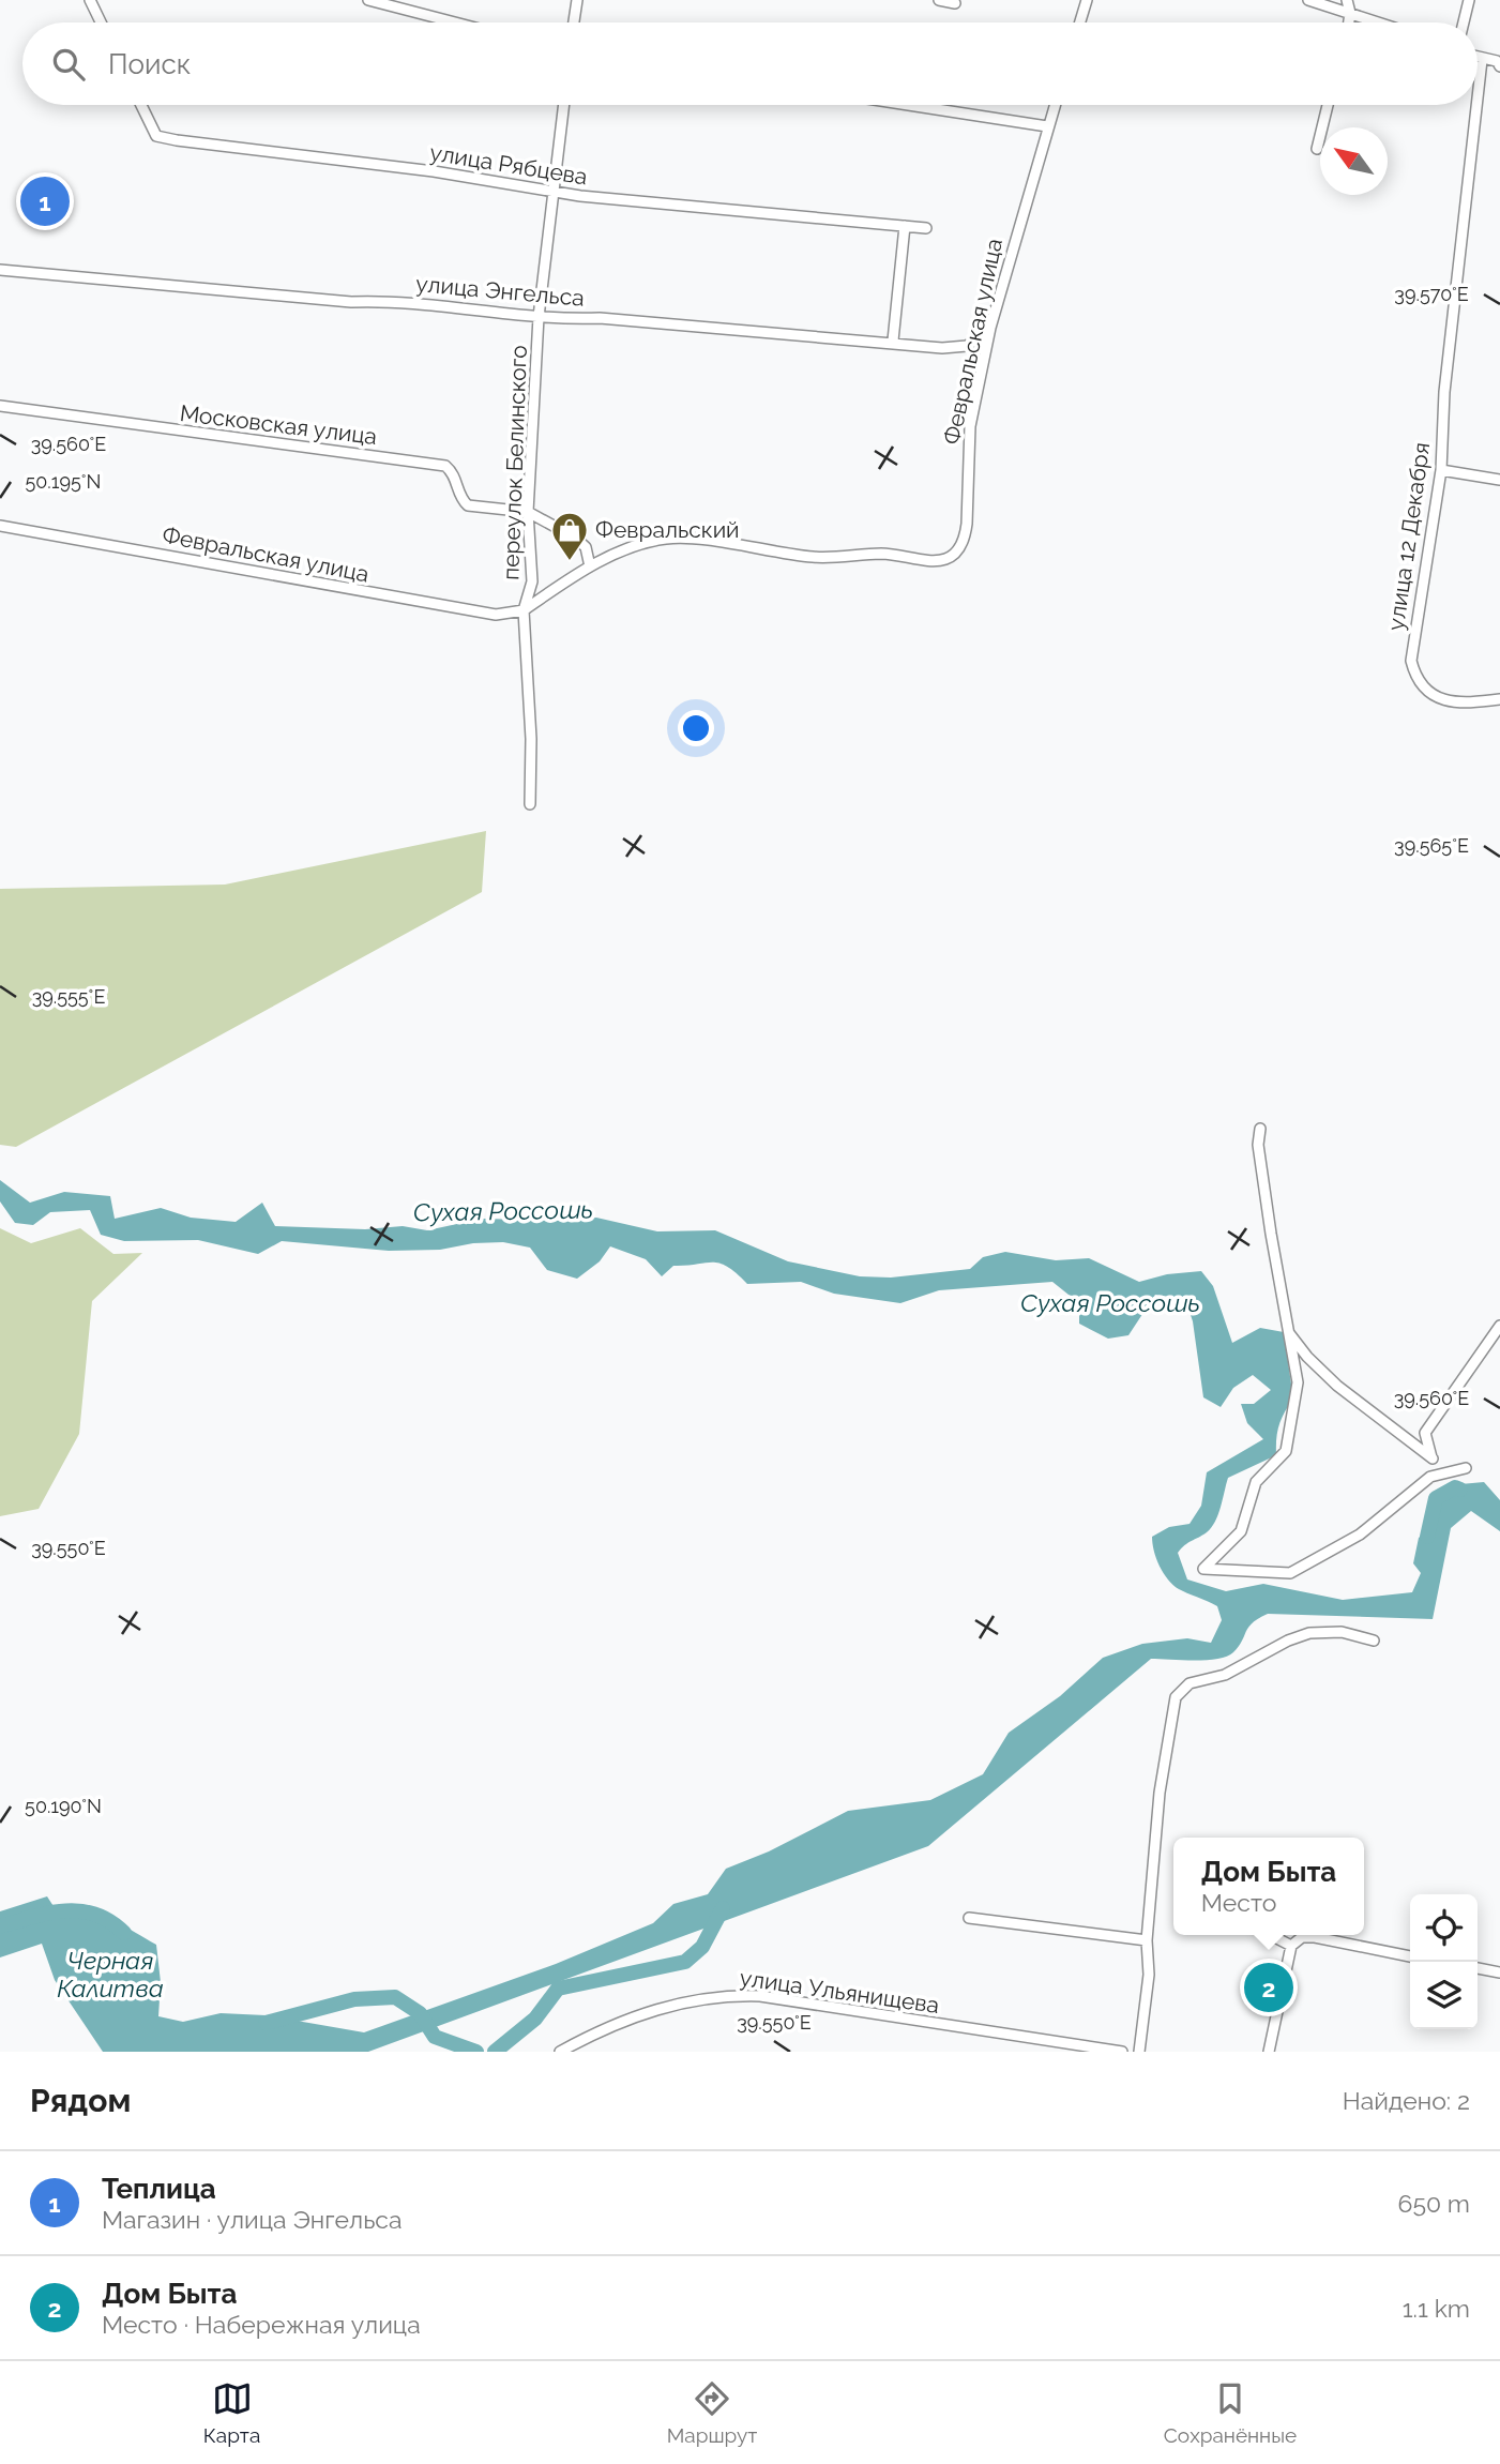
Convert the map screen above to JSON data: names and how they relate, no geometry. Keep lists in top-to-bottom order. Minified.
{"streets":{"street":["улица Рябцева","улица Энгельса","Февральская улица","Московская улица","переулок Белинского","улица 12 Декабря","улица Ульянищева"]},"crossings":[["улица Рябцева","переулок Белинского"],["улица Энгельса","Февральская улица"],["улица Энгельса","переулок Белинского"],["Февральская улица","переулок Белинского"],["Московская улица","переулок Белинского"]],"water":["Сухая Россошь","Черная Калитва"],"places":{"shop":["Февральский"]},"north":"top left","page":{"search":"Поиск","pins":["1","2"],"popup":["Дом Быта","Место"],"heading":["Рядом","Найдено: 2"],"list":[{"mark":"1","name":"Теплица","note":"Магазин · улица Энгельса","value":"650 m"},{"mark":"2","name":"Дом Быта","note":"Место · Набережная улица","value":"1.1 km"}],"nav":["Карта","Маршрут","Сохранённые"]},"coordinates":["39.570°E","39.560°E","50.195°N","39.565°E","39.555°E","39.550°E","50.190°N"]}
